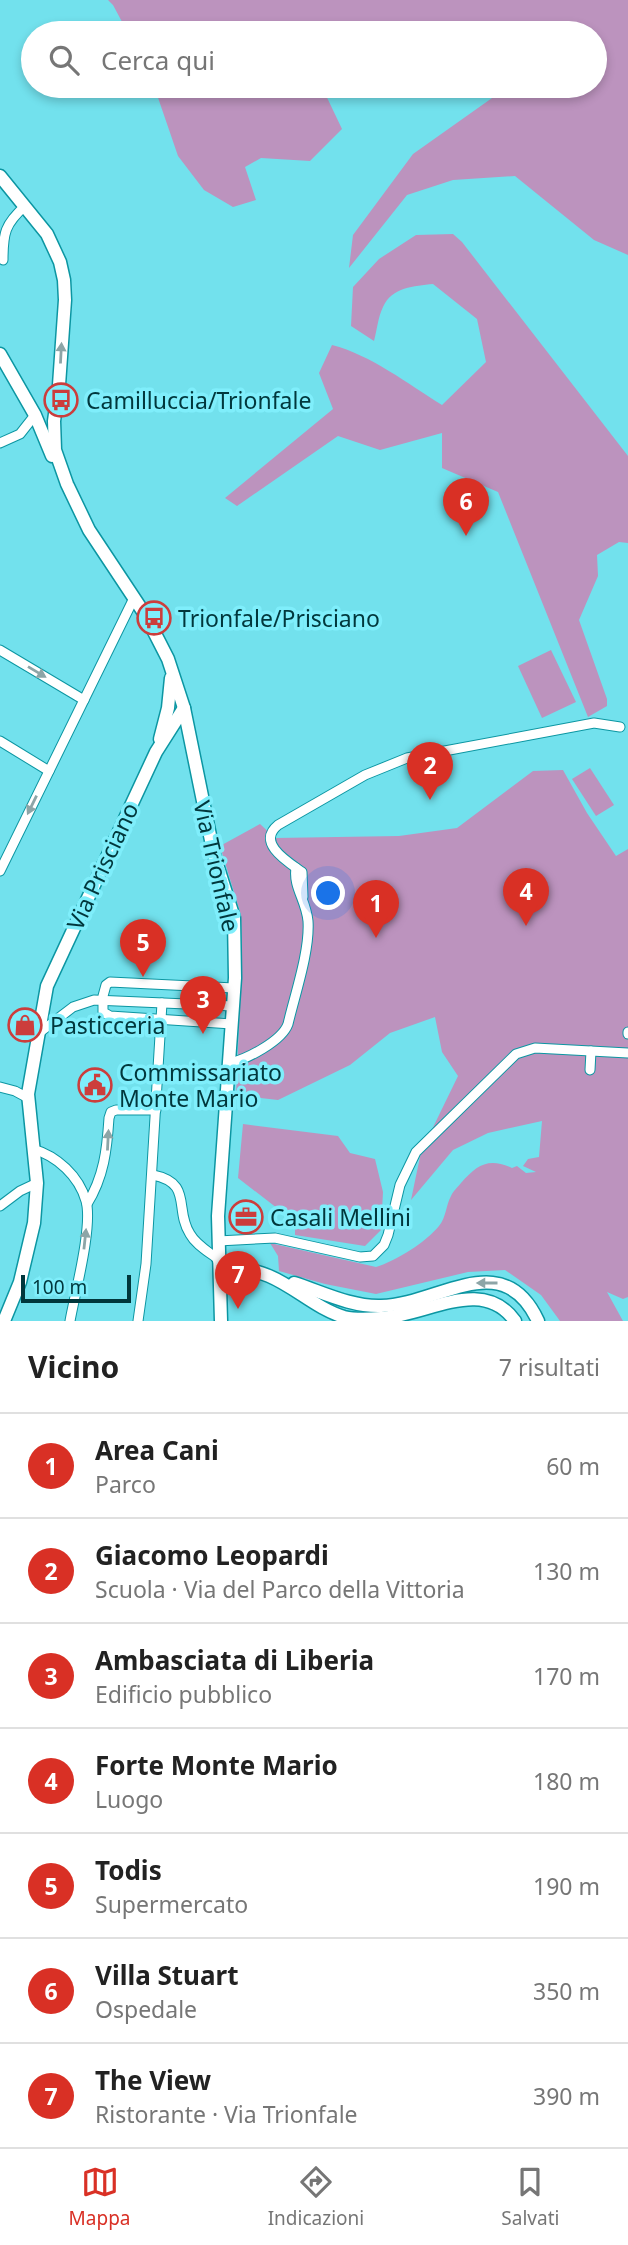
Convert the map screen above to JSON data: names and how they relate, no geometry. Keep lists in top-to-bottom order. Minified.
{"streets":{"main road":["Via Prisciano","Via Trionfale"]},"crossings":[["Via Prisciano","Via Trionfale"]],"places":{"bus stop":["Camilluccia/Trionfale","Trionfale/Prisciano"],"shop":["Pasticceria"],"public building":["Commissariato Monte Mario"],"office":["Casali Mellini"]},"scale_bar":"100 m","page":{"search":"Cerca qui","pins":["6","2","4","1","5","3","7"],"scale":"100 m","heading":["Vicino","7 risultati"],"list":[{"mark":"1","name":"Area Cani","note":"Parco","value":"60 m"},{"mark":"2","name":"Giacomo Leopardi","note":"Scuola · Via del Parco della Vittoria","value":"130 m"},{"mark":"3","name":"Ambasciata di Liberia","note":"Edificio pubblico","value":"170 m"},{"mark":"4","name":"Forte Monte Mario","note":"Luogo","value":"180 m"},{"mark":"5","name":"Todis","note":"Supermercato","value":"190 m"},{"mark":"6","name":"Villa Stuart","note":"Ospedale","value":"350 m"},{"mark":"7","name":"The View","note":"Ristorante · Via Trionfale","value":"390 m"}],"nav":["Mappa","Indicazioni","Salvati"]}}
